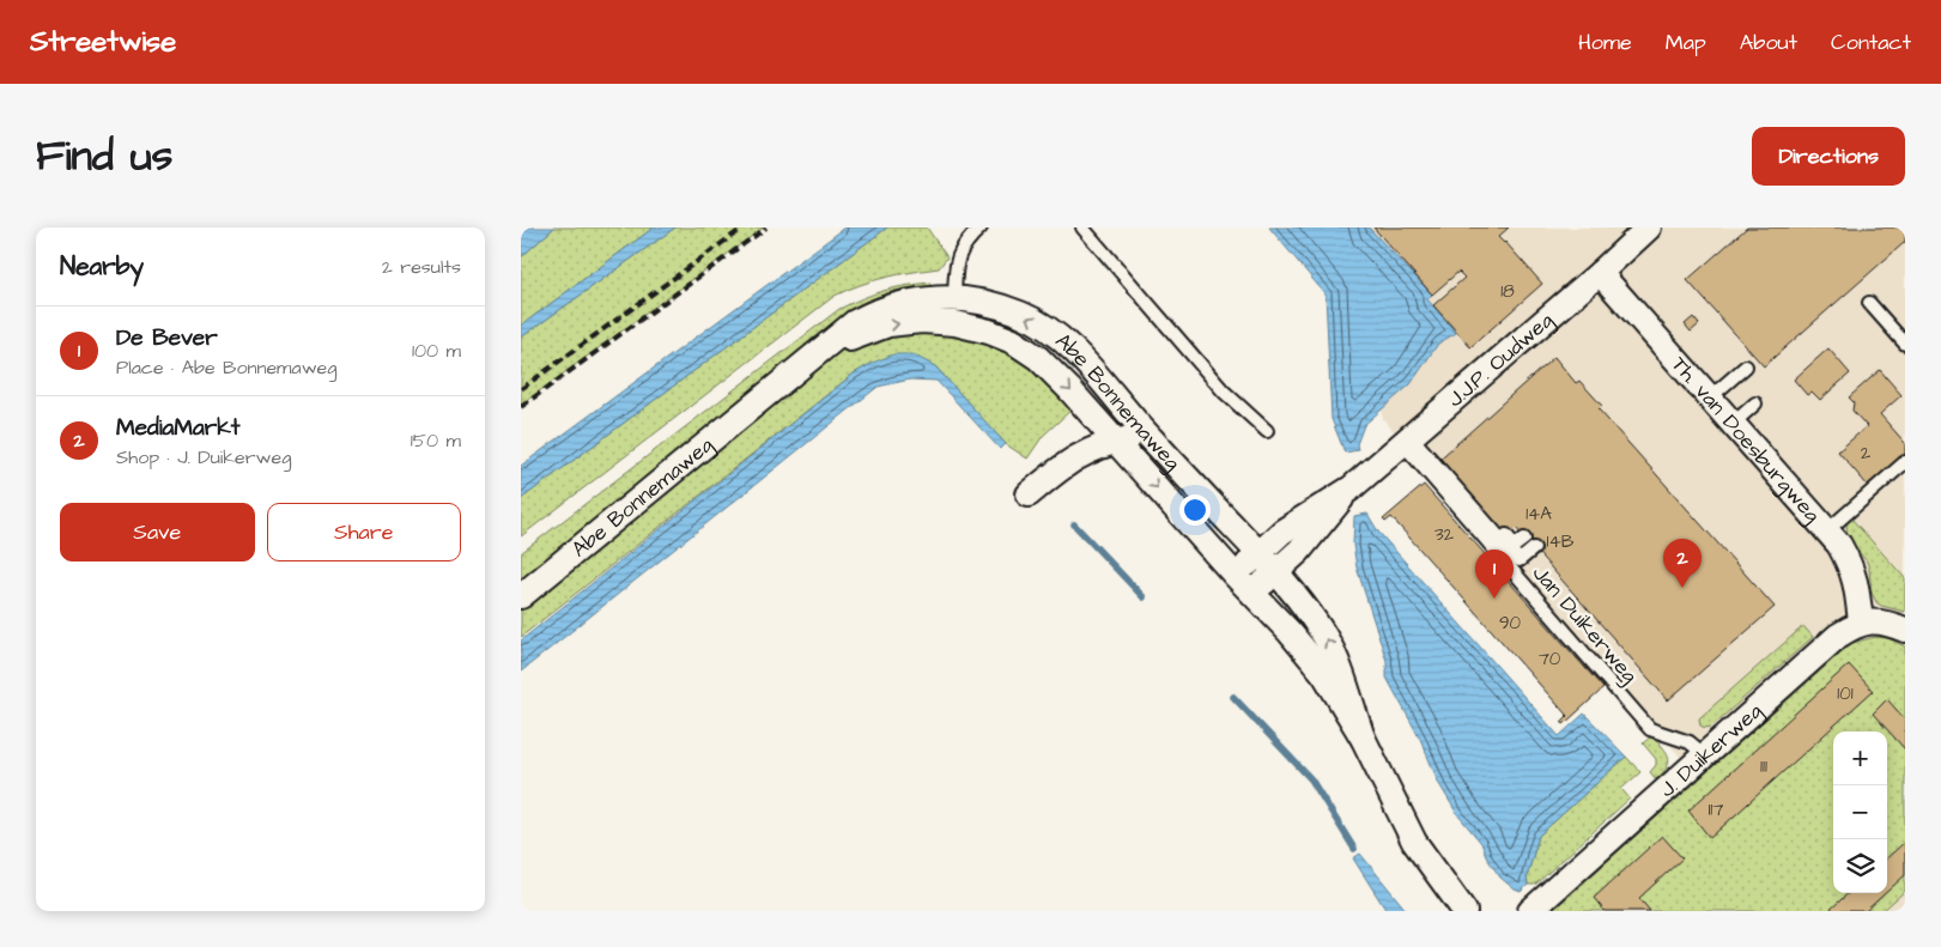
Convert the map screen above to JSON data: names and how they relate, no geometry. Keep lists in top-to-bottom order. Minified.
{"streets":{"street":["J.J.P. Oudweg","Abe Bonnemaweg","Th. van Doesburgweg","J. Duikerweg"],"lane":["Jan Duikerweg"]},"crossings":[["J.J.P. Oudweg","Abe Bonnemaweg"],["J.J.P. Oudweg","Th. van Doesburgweg"],["J.J.P. Oudweg","Jan Duikerweg"],["Th. van Doesburgweg","J. Duikerweg"],["Jan Duikerweg","J. Duikerweg"]],"house_numbers":["18","2","14A","32","14B","90","70","101","111","117"],"page":{"header":"Streetwise","nav":["Home","Map","About","Contact"],"title":"Find us","buttons":["Directions",["Save","Share"]],"heading":["Nearby","2 results"],"list":[{"mark":"1","name":"De Bever","note":"Place · Abe Bonnemaweg","value":"100 m"},{"mark":"2","name":"MediaMarkt","note":"Shop · J. Duikerweg","value":"150 m"}],"pins":["2","1"],"map_buttons":["+","−"]}}
